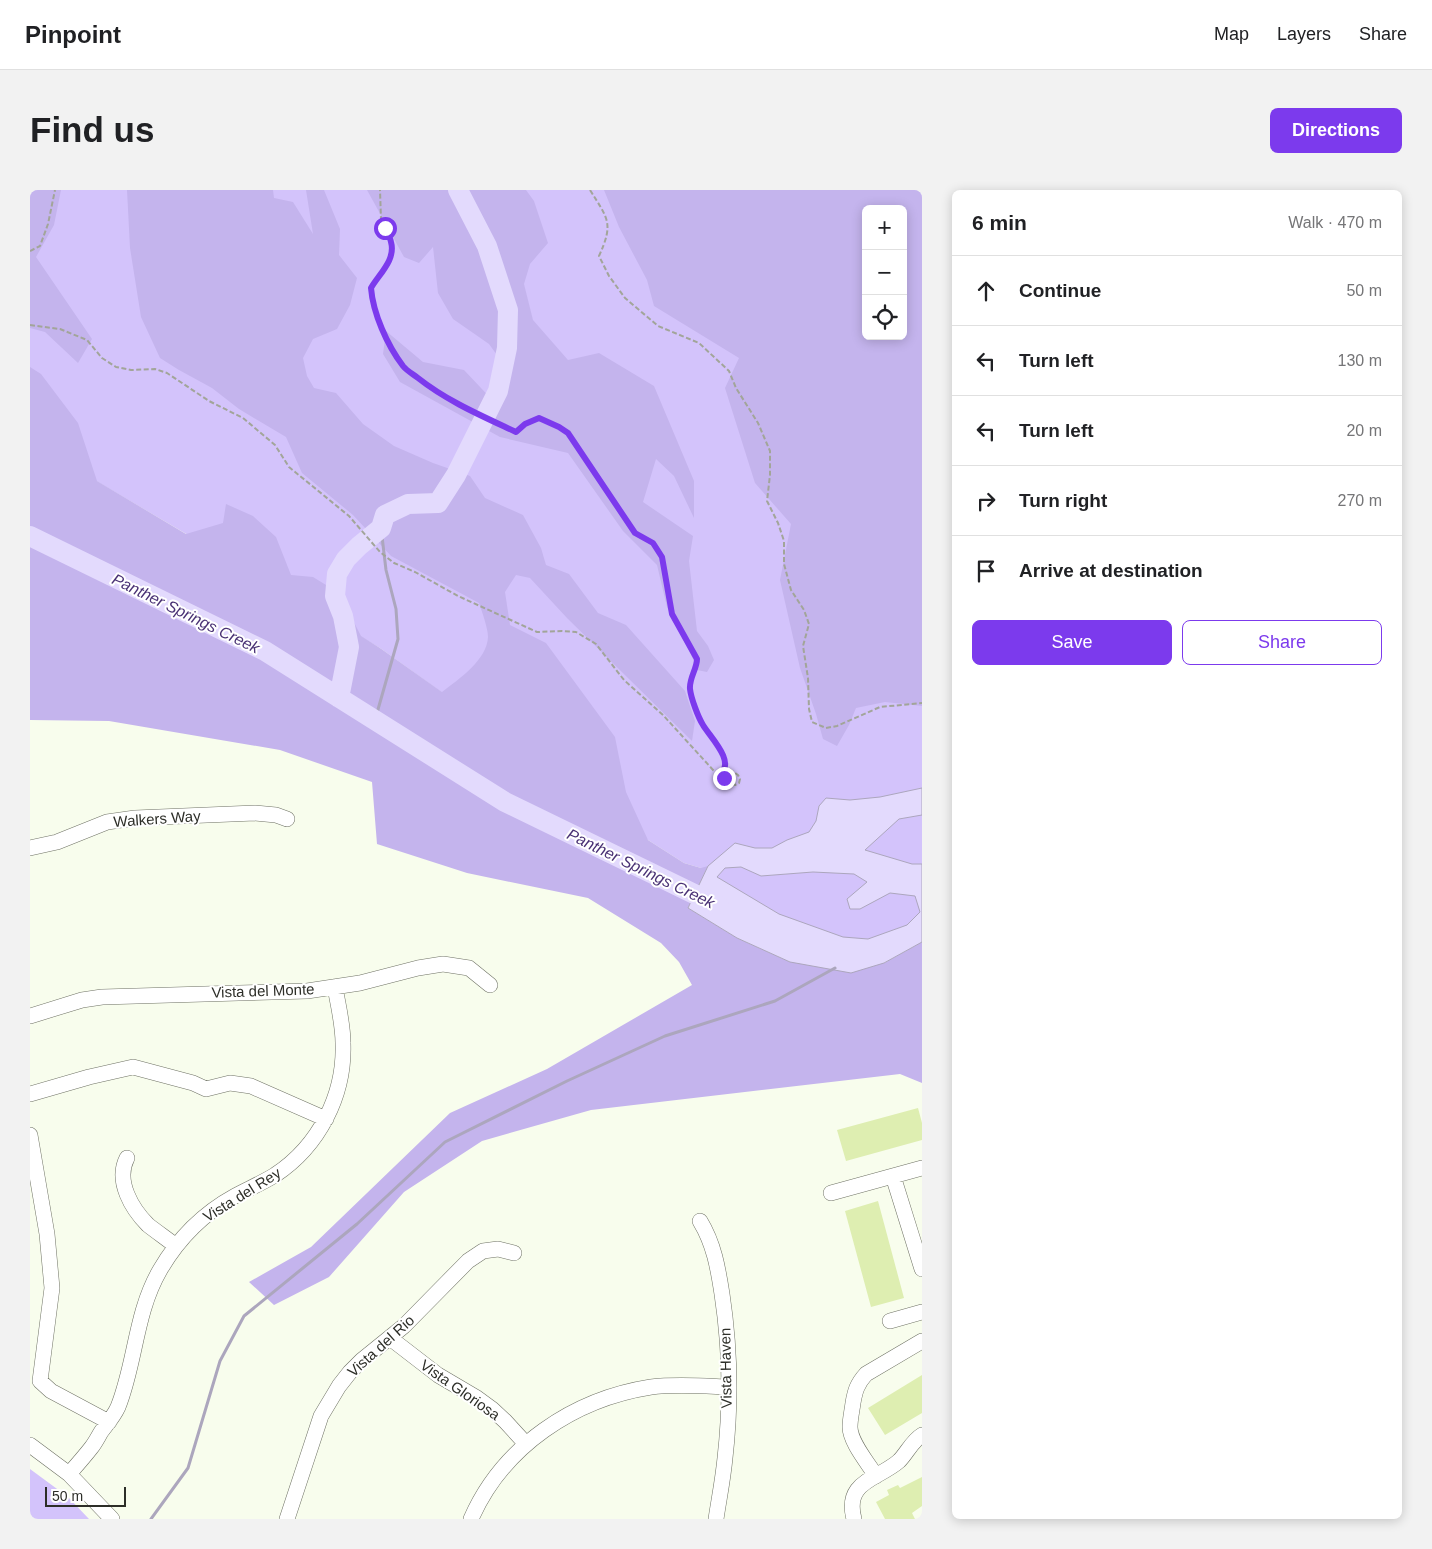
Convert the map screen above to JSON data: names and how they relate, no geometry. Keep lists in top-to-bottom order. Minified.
{"streets":{"street":["Walkers Way","Vista del Monte","Vista del Rey","Vista del Rio","Vista Haven","Vista Gloriosa"]},"crossings":[["Vista del Monte","Vista del Rey"],["Vista del Rio","Vista Gloriosa"]],"water":["Panther Springs Creek"],"scale_bar":"50 m","page":{"header":"Pinpoint","nav":["Map","Layers","Share"],"buttons":["Directions",["Save","Share"]],"title":"Find us","heading":["6 min","Walk · 470 m"],"map_buttons":["+","−"],"list":[["Continue","50 m"],["Turn left","130 m"],["Turn left","20 m"],["Turn right","270 m"],"Arrive at destination"],"scale":"50 m"}}
